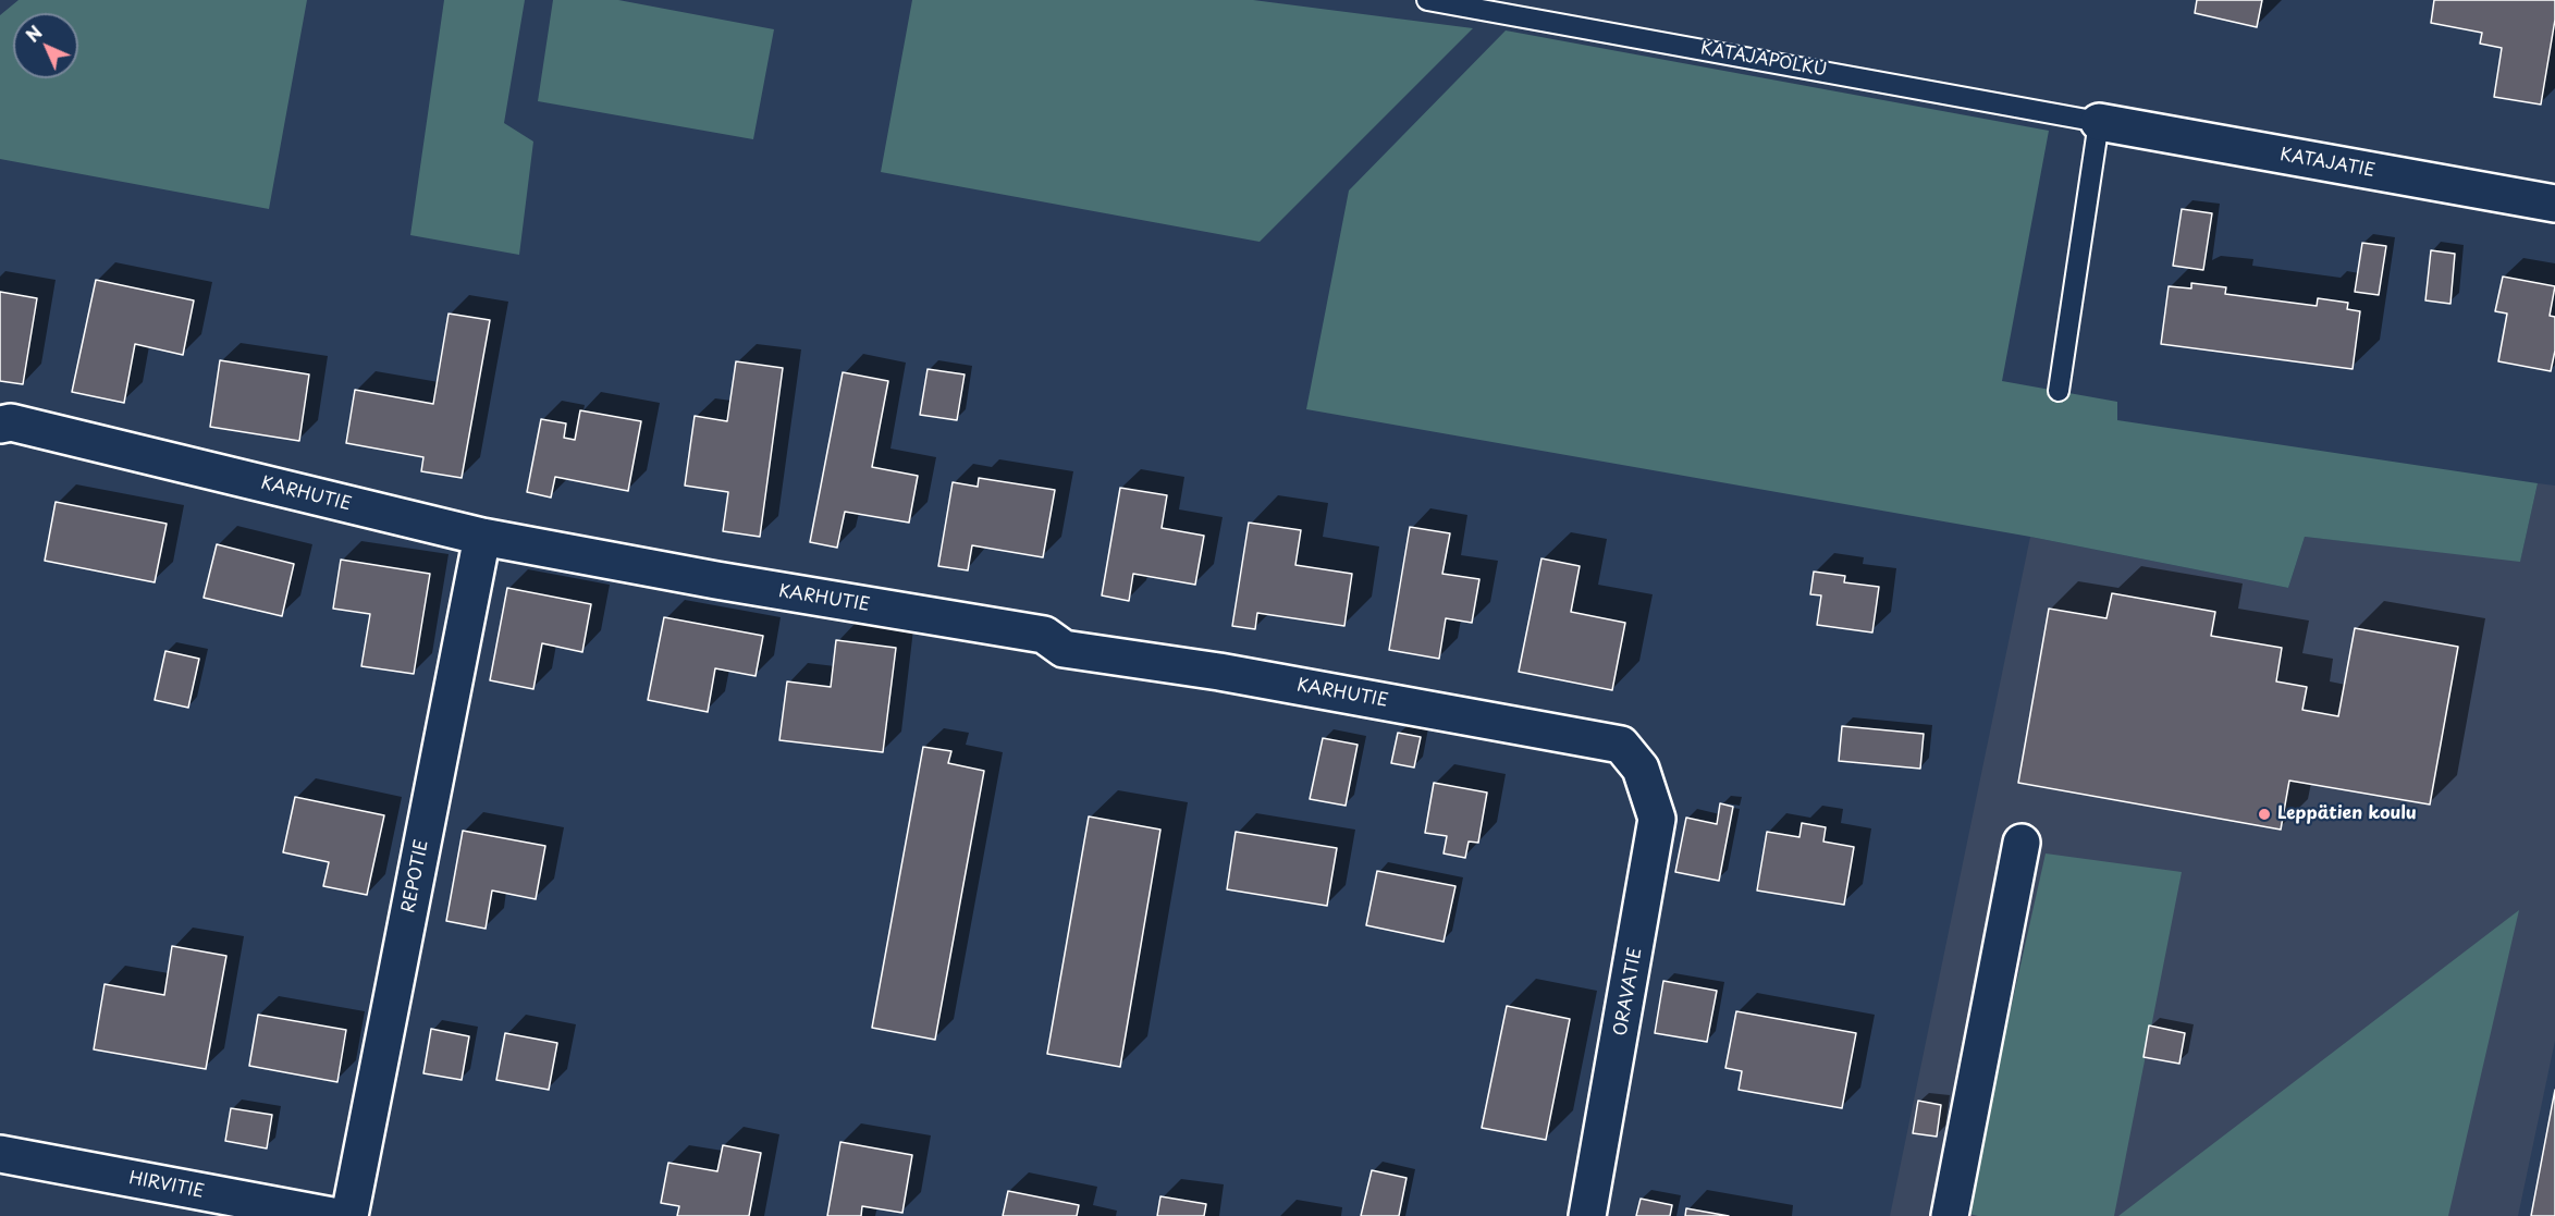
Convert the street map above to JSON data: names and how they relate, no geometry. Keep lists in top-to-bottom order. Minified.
{"streets":{"street":["KATAJATIE","KARHUTIE","REPOTIE","ORAVATIE","HIRVITIE"],"lane":["KATAJAPOLKU"]},"crossings":[["KATAJAPOLKU","KATAJATIE"],["KARHUTIE","REPOTIE"],["KARHUTIE","ORAVATIE"]],"places":["Leppätien koulu"],"north":"top left"}
